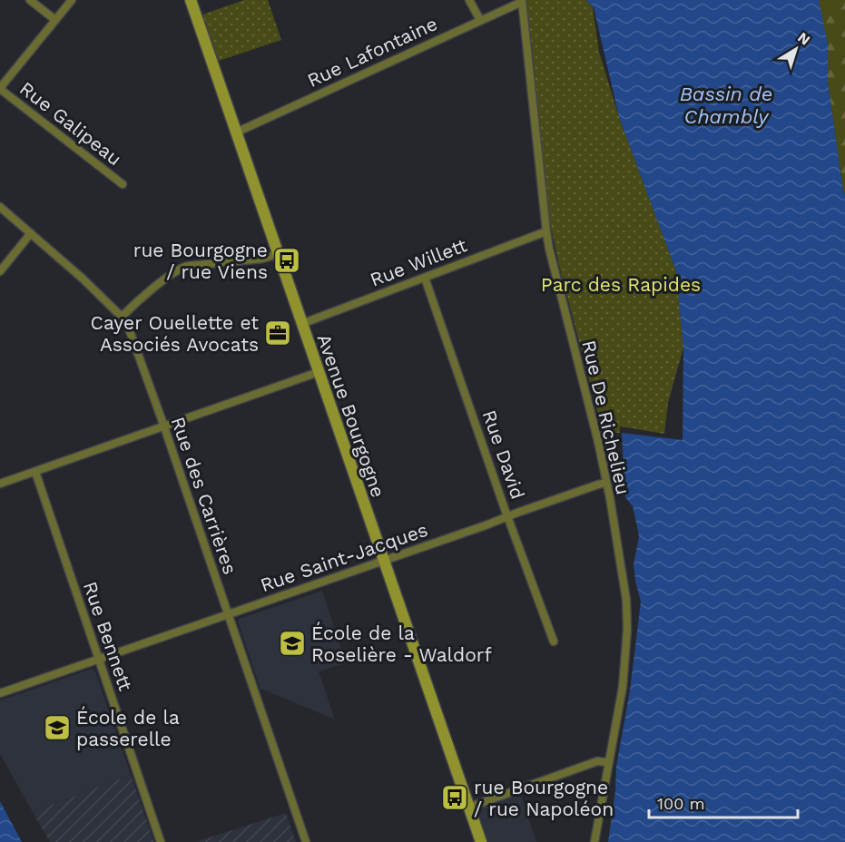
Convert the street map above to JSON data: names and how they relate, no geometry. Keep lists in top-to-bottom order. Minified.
{"streets":{"street":["Rue Lafontaine","Rue Galipeau","Rue Willett","Avenue Bourgogne","Rue De Richelieu","Rue David","Rue des Carrières","Rue Saint-Jacques","Rue Bennett"]},"crossings":[["Rue Lafontaine","Avenue Bourgogne"],["Rue Lafontaine","Rue De Richelieu"],["Rue Willett","Avenue Bourgogne"],["Rue Willett","Rue De Richelieu"],["Rue Willett","Rue David"],["Avenue Bourgogne","Rue Saint-Jacques"],["Rue De Richelieu","Rue Saint-Jacques"],["Rue David","Rue Saint-Jacques"],["Rue des Carrières","Rue Saint-Jacques"],["Rue Saint-Jacques","Rue Bennett"]],"water":["Bassin de Chambly"],"parks":["Parc des Rapides"],"places":{"bus stop":["rue Bourgogne / rue Viens","rue Bourgogne / rue Napoléon"],"office":["Cayer Ouellette et Associés Avocats"],"school or university":["École de la Roselière - Waldorf","École de la passerelle"]},"scale_bar":"100 m","north":"top right"}
